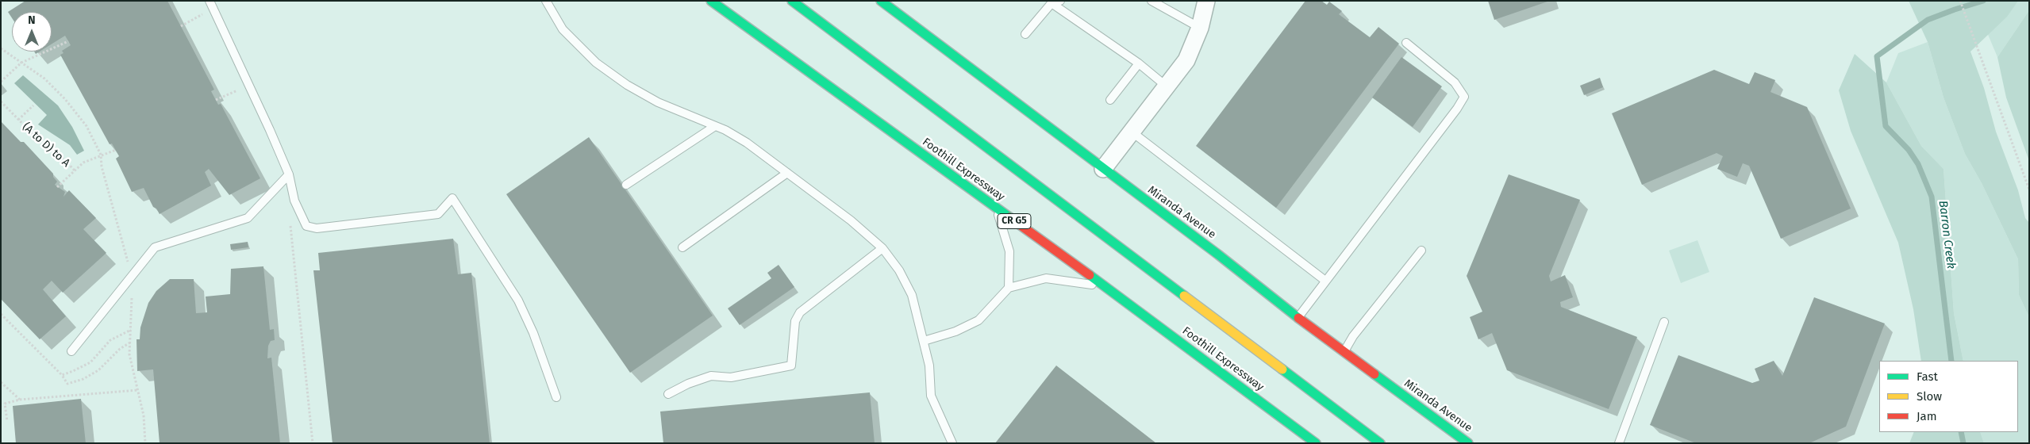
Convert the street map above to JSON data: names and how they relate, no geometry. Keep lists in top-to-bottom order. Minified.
{"streets":{"main road":["Foothill Expressway","Miranda Avenue","CR G5"],"path":["(A to D) to A"]},"water":["Barron Creek"],"legend":["Fast","Slow","Jam"],"north":"top"}
